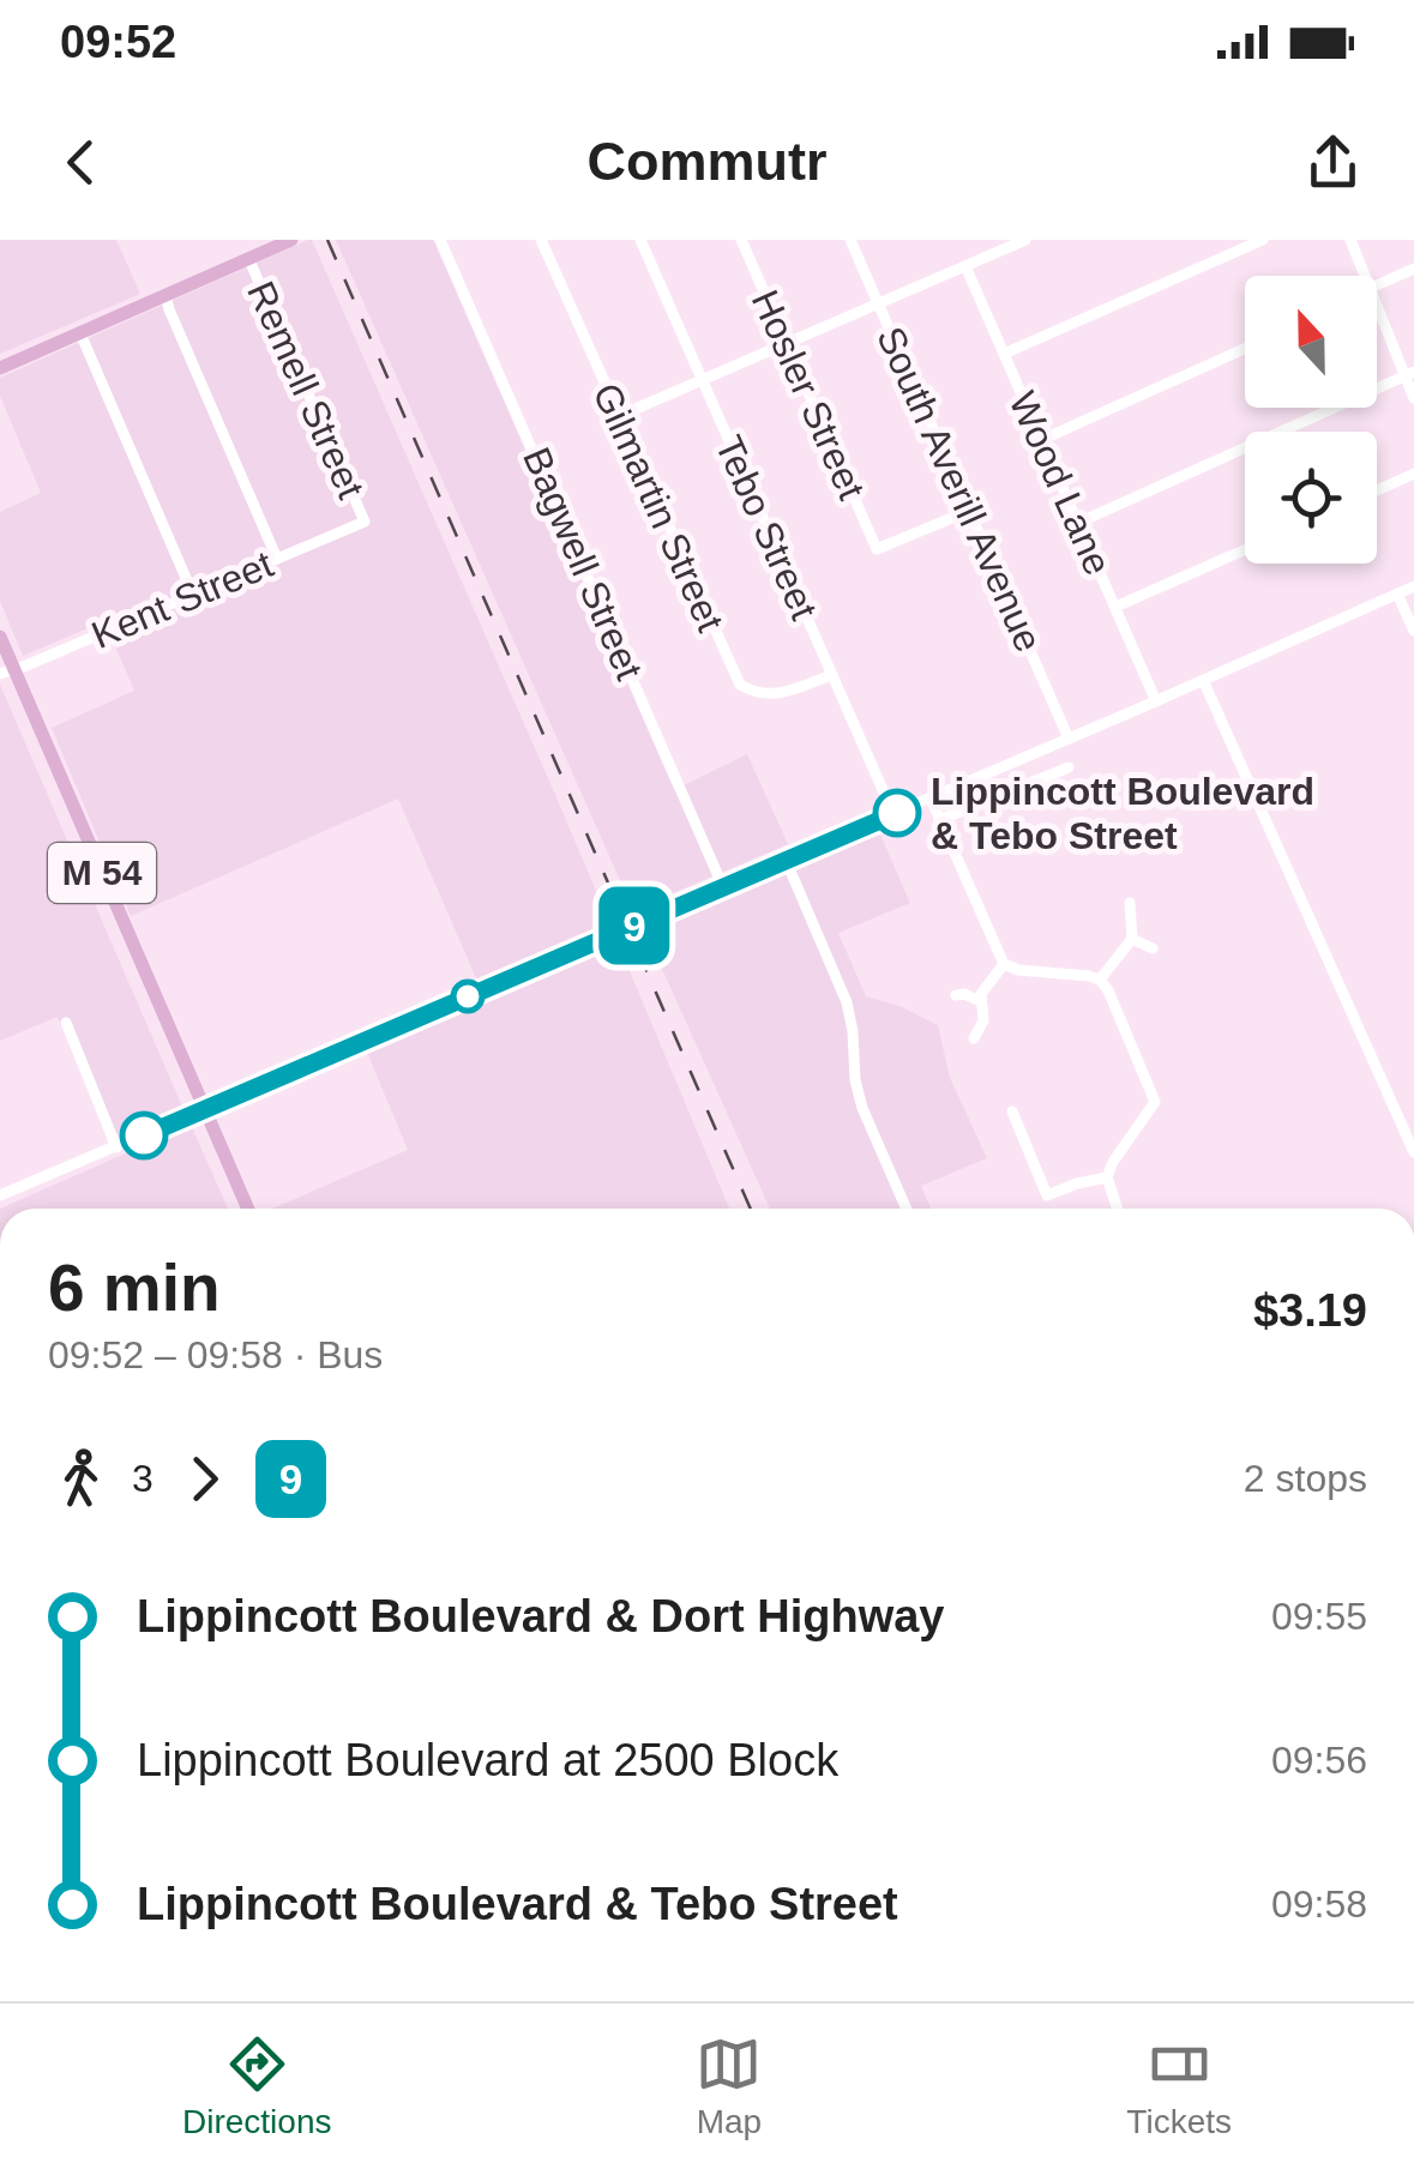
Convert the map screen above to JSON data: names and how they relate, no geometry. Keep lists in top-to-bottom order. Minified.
{"streets":{"main road":["M 54"],"street":["Remell Street","Hosler Street","Wood Lane","South Averill Avenue","Gilmartin Street","Tebo Street","Bagwell Street","Kent Street"]},"crossings":[["Remell Street","Kent Street"],["Hosler Street","South Averill Avenue"],["Gilmartin Street","Tebo Street"],["Kent Street","M 54"]],"places":["Lippincott Boulevard & Tebo Street"],"lines":["bus line 9"],"north":"top","page":{"status":"09:52","header":"Commutr","on_map":"9","heading":["6 min","09:52 – 09:58 · Bus","$3.19"],"legs":["3","9","2 stops"],"list":[{"name":"Lippincott Boulevard & Dort Highway","value":"09:55"},{"name":"Lippincott Boulevard at 2500 Block","value":"09:56"},{"name":"Lippincott Boulevard & Tebo Street","value":"09:58"}],"tabs":["Directions","Map","Tickets"]}}
